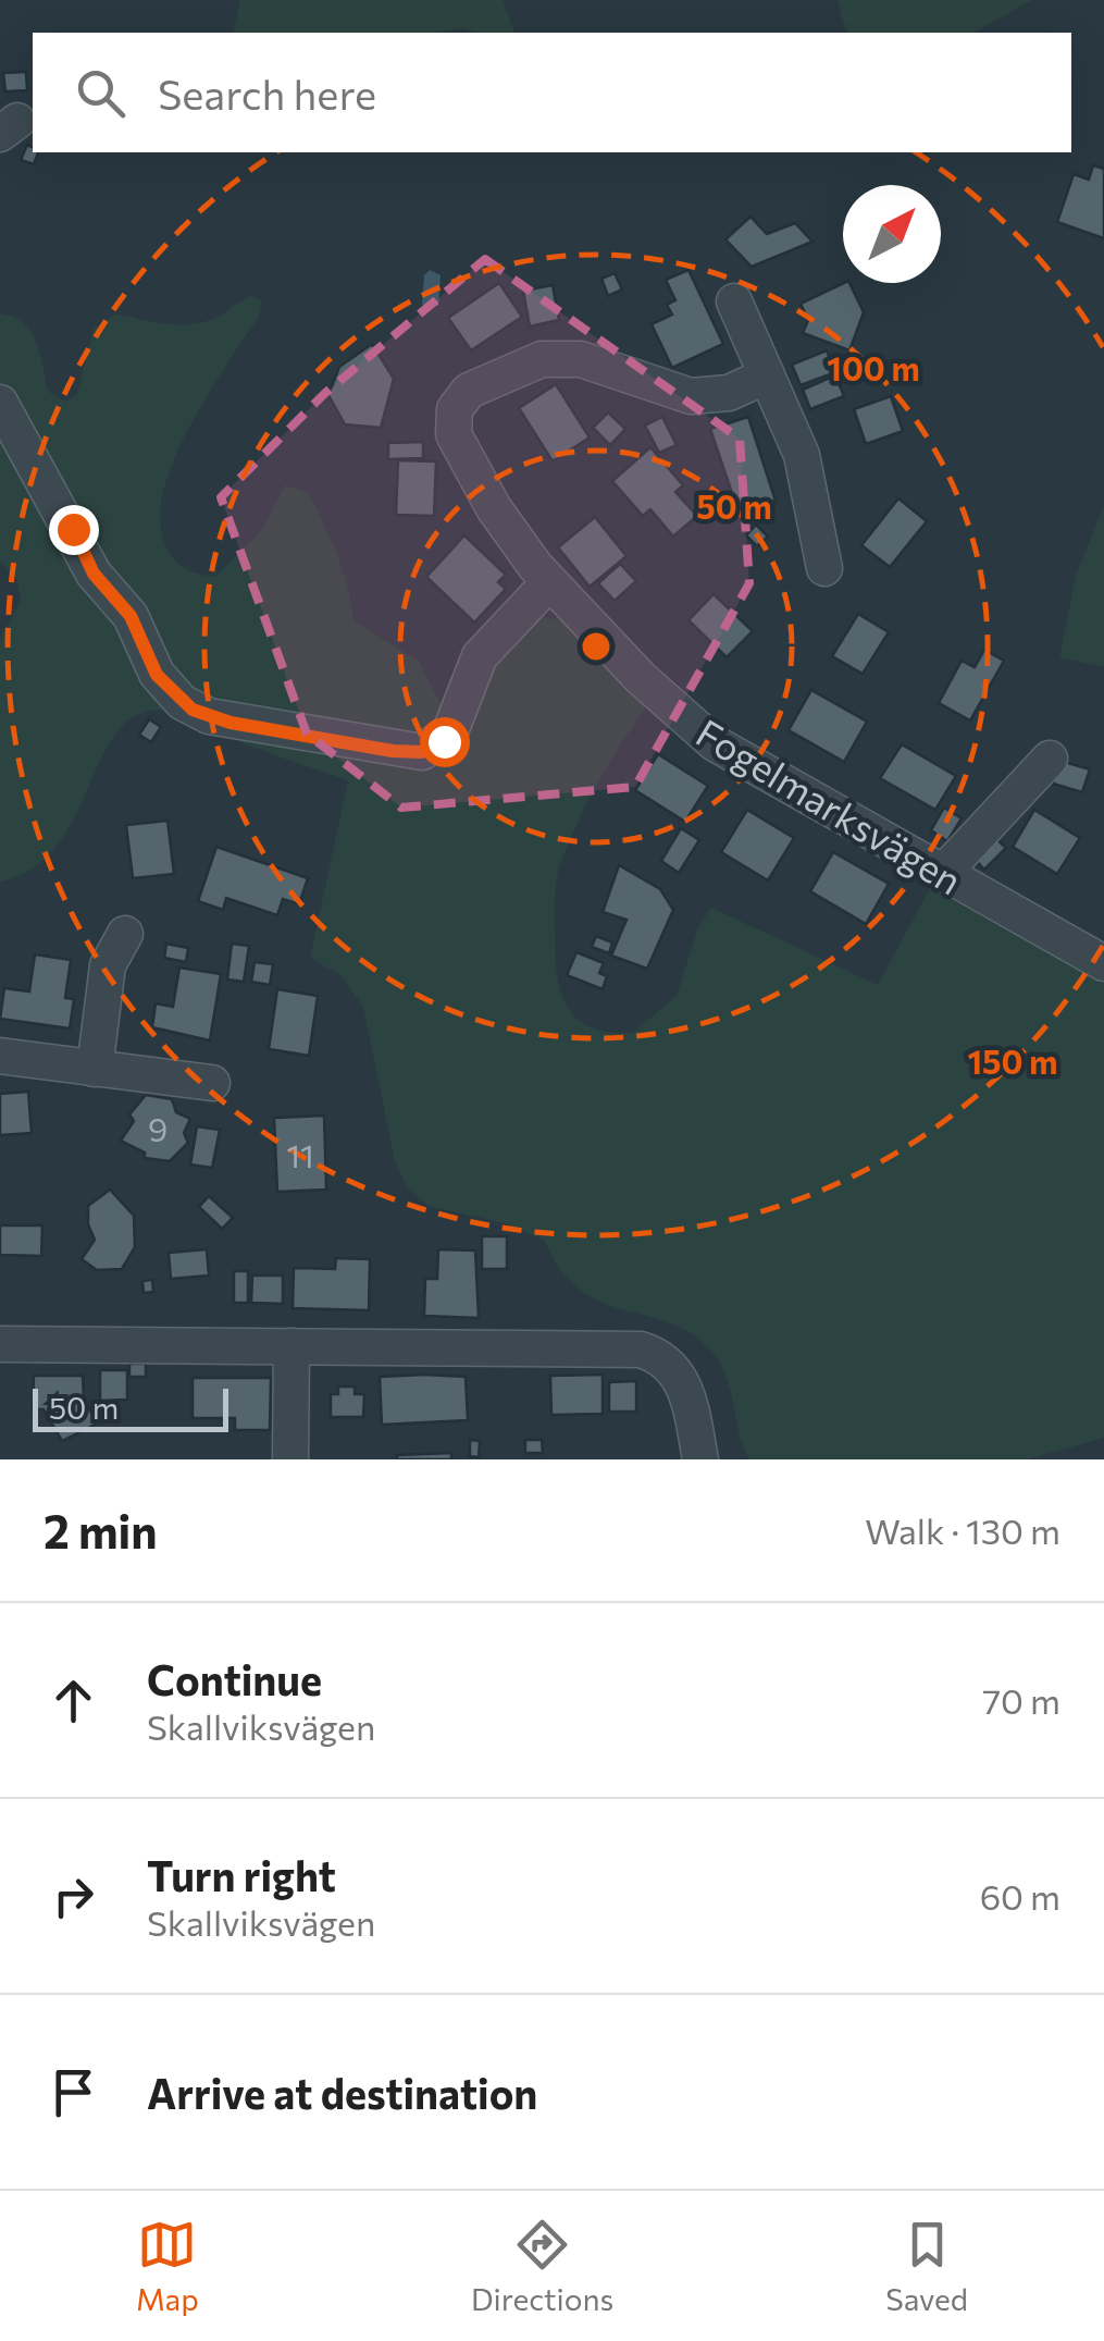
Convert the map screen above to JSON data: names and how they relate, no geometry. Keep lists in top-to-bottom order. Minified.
{"streets":{"street":["Fogelmarksvägen"]},"house_numbers":["9","11"],"scale_bar":"50 m","north":"top right","page":{"search":"Search here","scale":"50 m","heading":["2 min","Walk · 130 m"],"list":[["Continue","Skallviksvägen","70 m"],["Turn right","Skallviksvägen","60 m"],"Arrive at destination"],"nav":["Map","Directions","Saved"]},"rings":["100 m","50 m","150 m"]}
